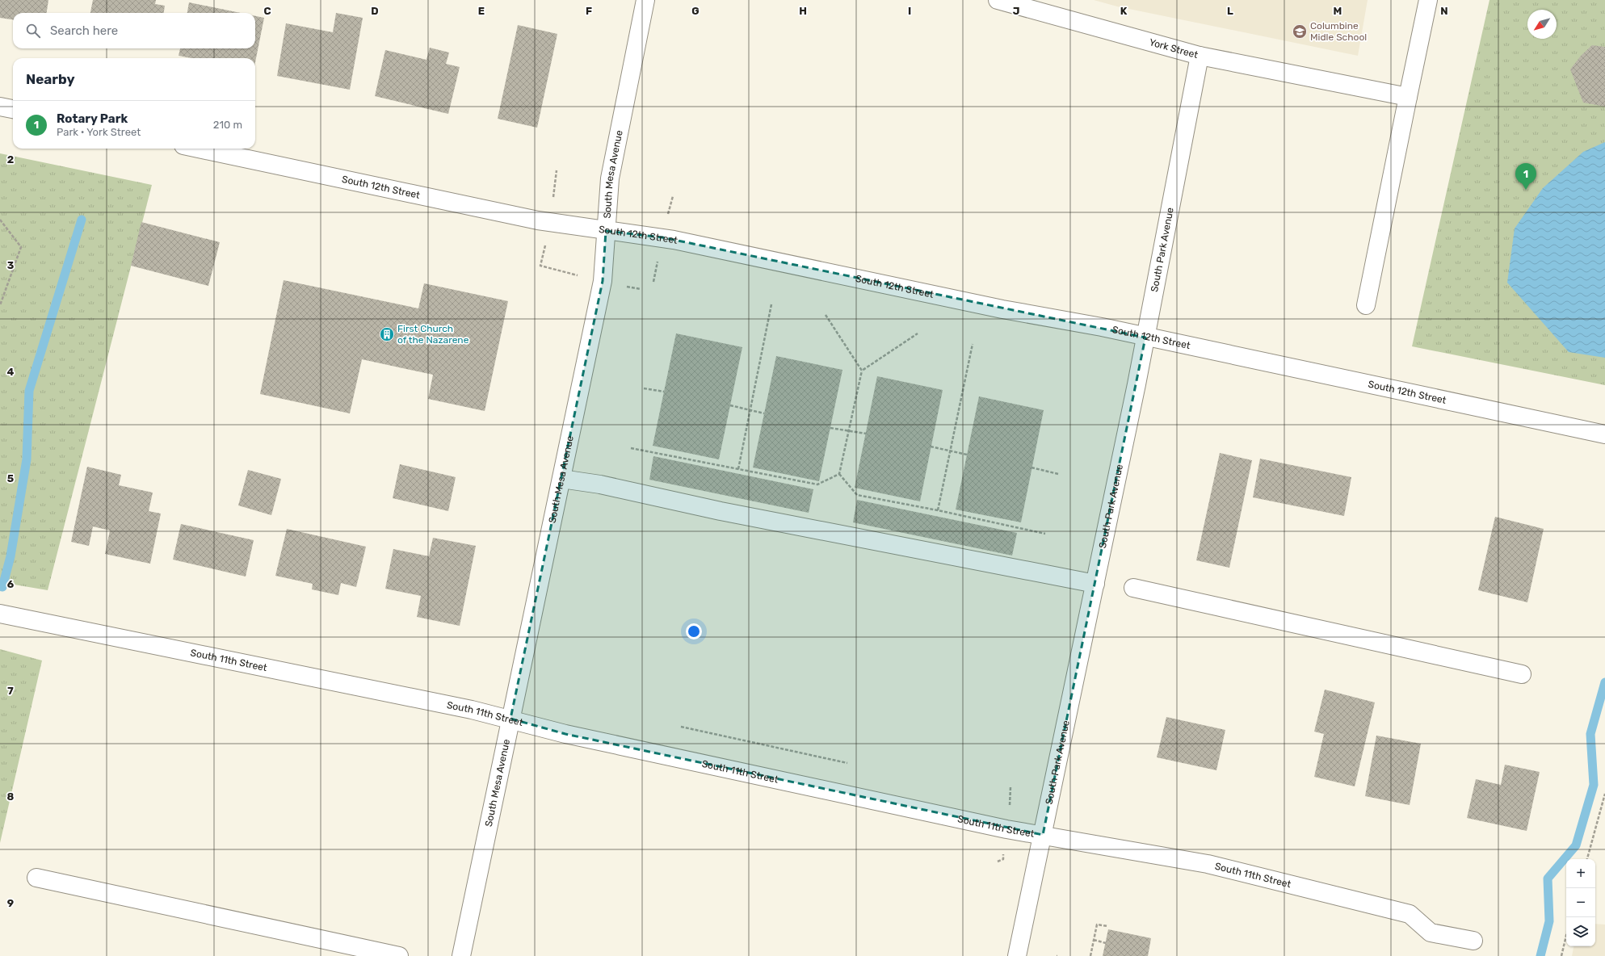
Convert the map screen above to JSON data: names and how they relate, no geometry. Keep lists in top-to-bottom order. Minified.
{"streets":{"street":["York Street","South Mesa Avenue","South 12th Street","South Park Avenue","South 11th Street"]},"crossings":[["York Street","South Park Avenue"],["South Mesa Avenue","South 12th Street"],["South Mesa Avenue","South 11th Street"],["South 12th Street","South Park Avenue"],["South Park Avenue","South 11th Street"]],"places":{"school or university":["Columbine Midle School"],"building":["First Church of the Nazarene"]},"north":"bottom left","page":{"search":"Search here","heading":"Nearby","list":[{"mark":"1","name":"Rotary Park","note":"Park · York Street","value":"210 m"}],"pins":"1","map_buttons":["+","−"]},"grid":{"columns":["C","D","E","F","G","H","I","J","K","L","M","N"],"rows":["2","3","4","5","6","7","8","9"]}}
